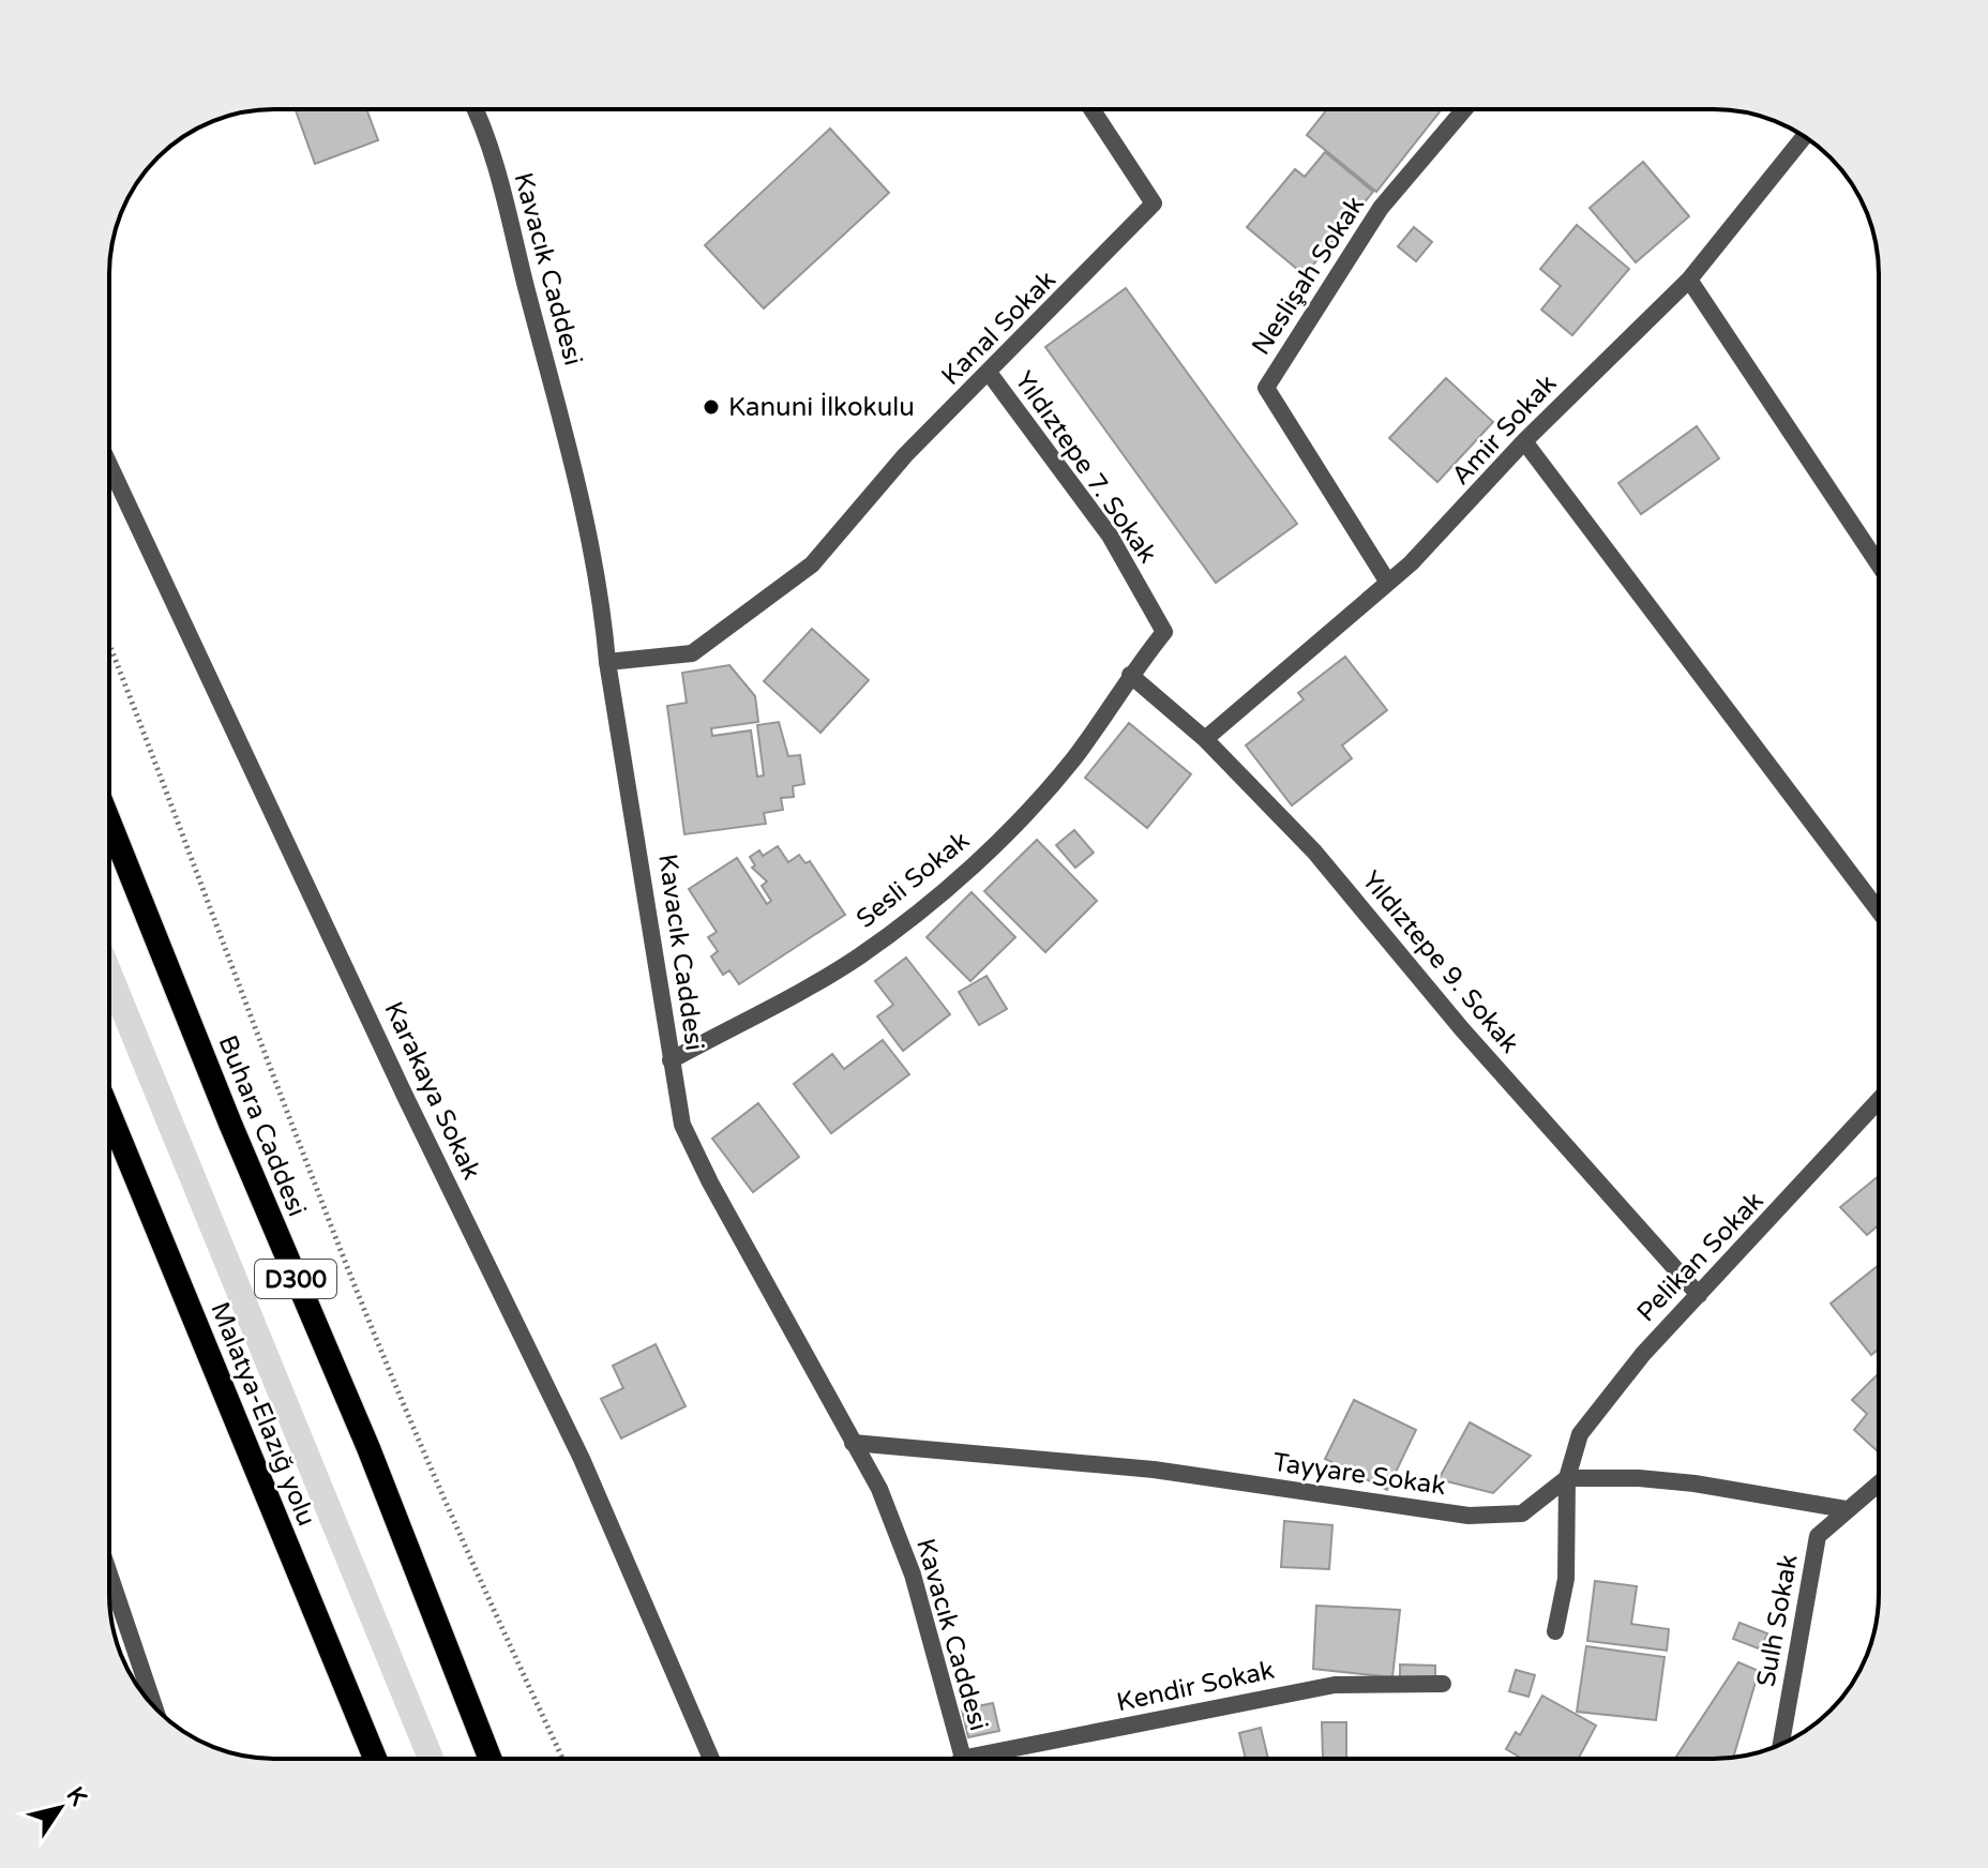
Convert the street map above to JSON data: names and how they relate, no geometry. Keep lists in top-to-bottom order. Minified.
{"streets":{"highway":["Buhara Caddesi","D300","Malatya-Elazığ yolu"],"street":["Kavacık Caddesi","Neslişah Sokak","Kanal Sokak","Amir Sokak","Yıldıztepe 7. Sokak","Sesli Sokak","Yıldıztepe 9. Sokak","Karakaya Sokak","Pelikan Sokak","Tayyare Sokak","Sulh Sokak","Kendir Sokak"]},"crossings":[["Kavacık Caddesi","Kanal Sokak"],["Kavacık Caddesi","Sesli Sokak"],["Kavacık Caddesi","Tayyare Sokak"],["Neslişah Sokak","Amir Sokak"],["Kanal Sokak","Yıldıztepe 7. Sokak"],["Amir Sokak","Yıldıztepe 9. Sokak"],["Yıldıztepe 7. Sokak","Sesli Sokak"],["Yıldıztepe 7. Sokak","Yıldıztepe 9. Sokak"],["Sesli Sokak","Yıldıztepe 9. Sokak"],["Yıldıztepe 9. Sokak","Pelikan Sokak"],["Pelikan Sokak","Tayyare Sokak"]],"places":["Kanuni İlkokulu"],"north":"top right"}
